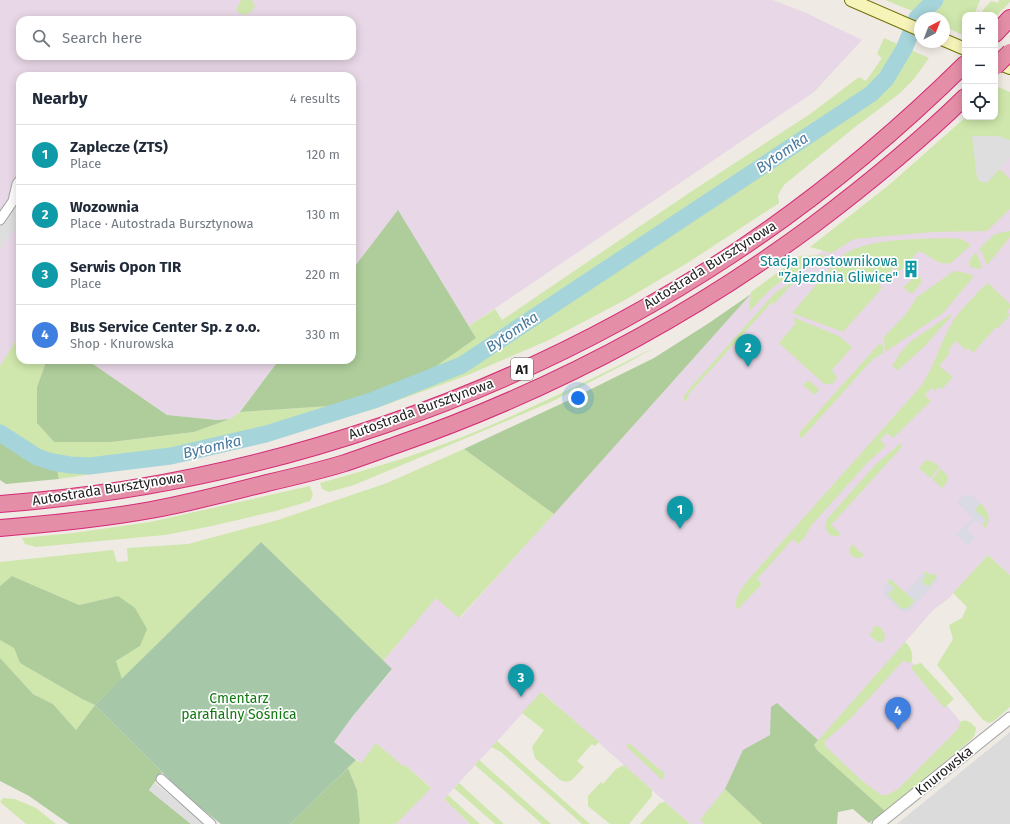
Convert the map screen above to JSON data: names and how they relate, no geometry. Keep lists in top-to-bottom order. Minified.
{"streets":{"highway":["Autostrada Bursztynowa","A1"],"street":["Knurowska"]},"water":["Bytomka"],"parks":["Cmentarz parafialny Sośnica"],"places":{"building":["Stacja prostownikowa \"Zajezdnia Gliwice\""]},"north":"top right","page":{"map_buttons":["+","−"],"search":"Search here","heading":["Nearby","4 results"],"list":[{"mark":"1","name":"Zaplecze (ZTS)","note":"Place","value":"120 m"},{"mark":"2","name":"Wozownia","note":"Place · Autostrada Bursztynowa","value":"130 m"},{"mark":"3","name":"Serwis Opon TIR","note":"Place","value":"220 m"},{"mark":"4","name":"Bus Service Center Sp. z o.o.","note":"Shop · Knurowska","value":"330 m"}],"pins":["2","1","3","4"]}}
